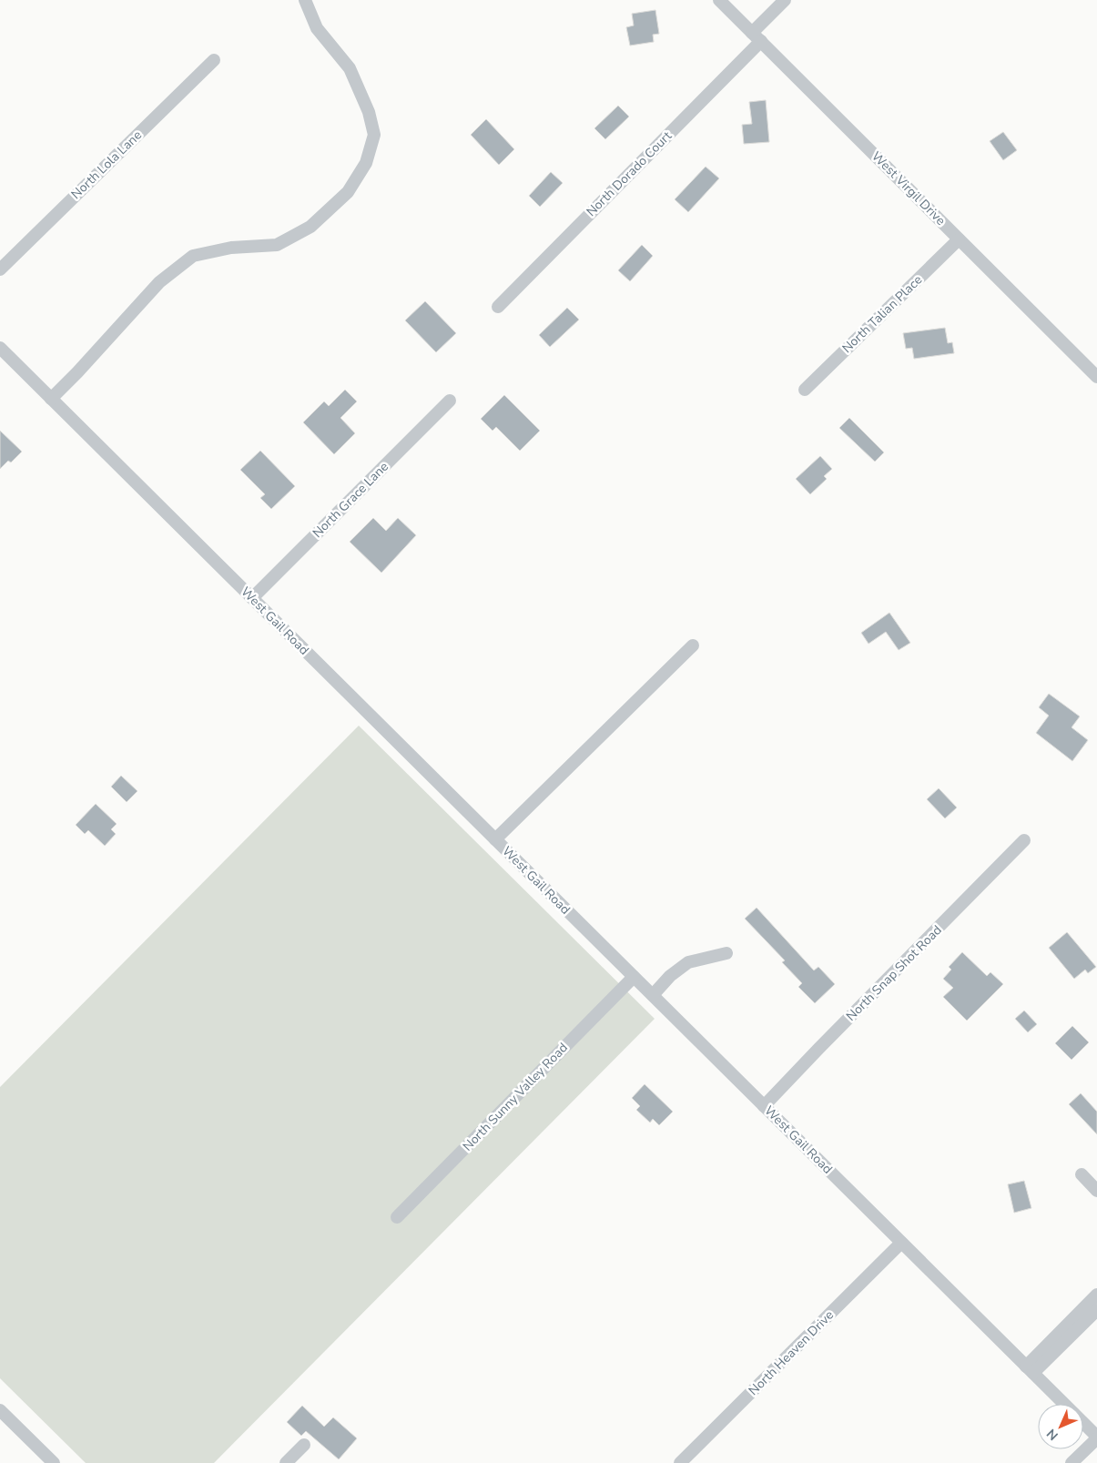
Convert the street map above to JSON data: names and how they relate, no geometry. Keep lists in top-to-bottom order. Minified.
{"streets":{"street":["North Lola Lane","North Dorado Court","West Virgil Drive","North Talian Place","North Grace Lane","West Gail Road","North Snap Shot Road","North Sunny Valley Road","North Heaven Drive"]},"crossings":[["North Dorado Court","West Virgil Drive"],["West Virgil Drive","North Talian Place"],["North Grace Lane","West Gail Road"],["West Gail Road","North Snap Shot Road"],["West Gail Road","North Sunny Valley Road"],["West Gail Road","North Heaven Drive"]],"north":"bottom left"}
